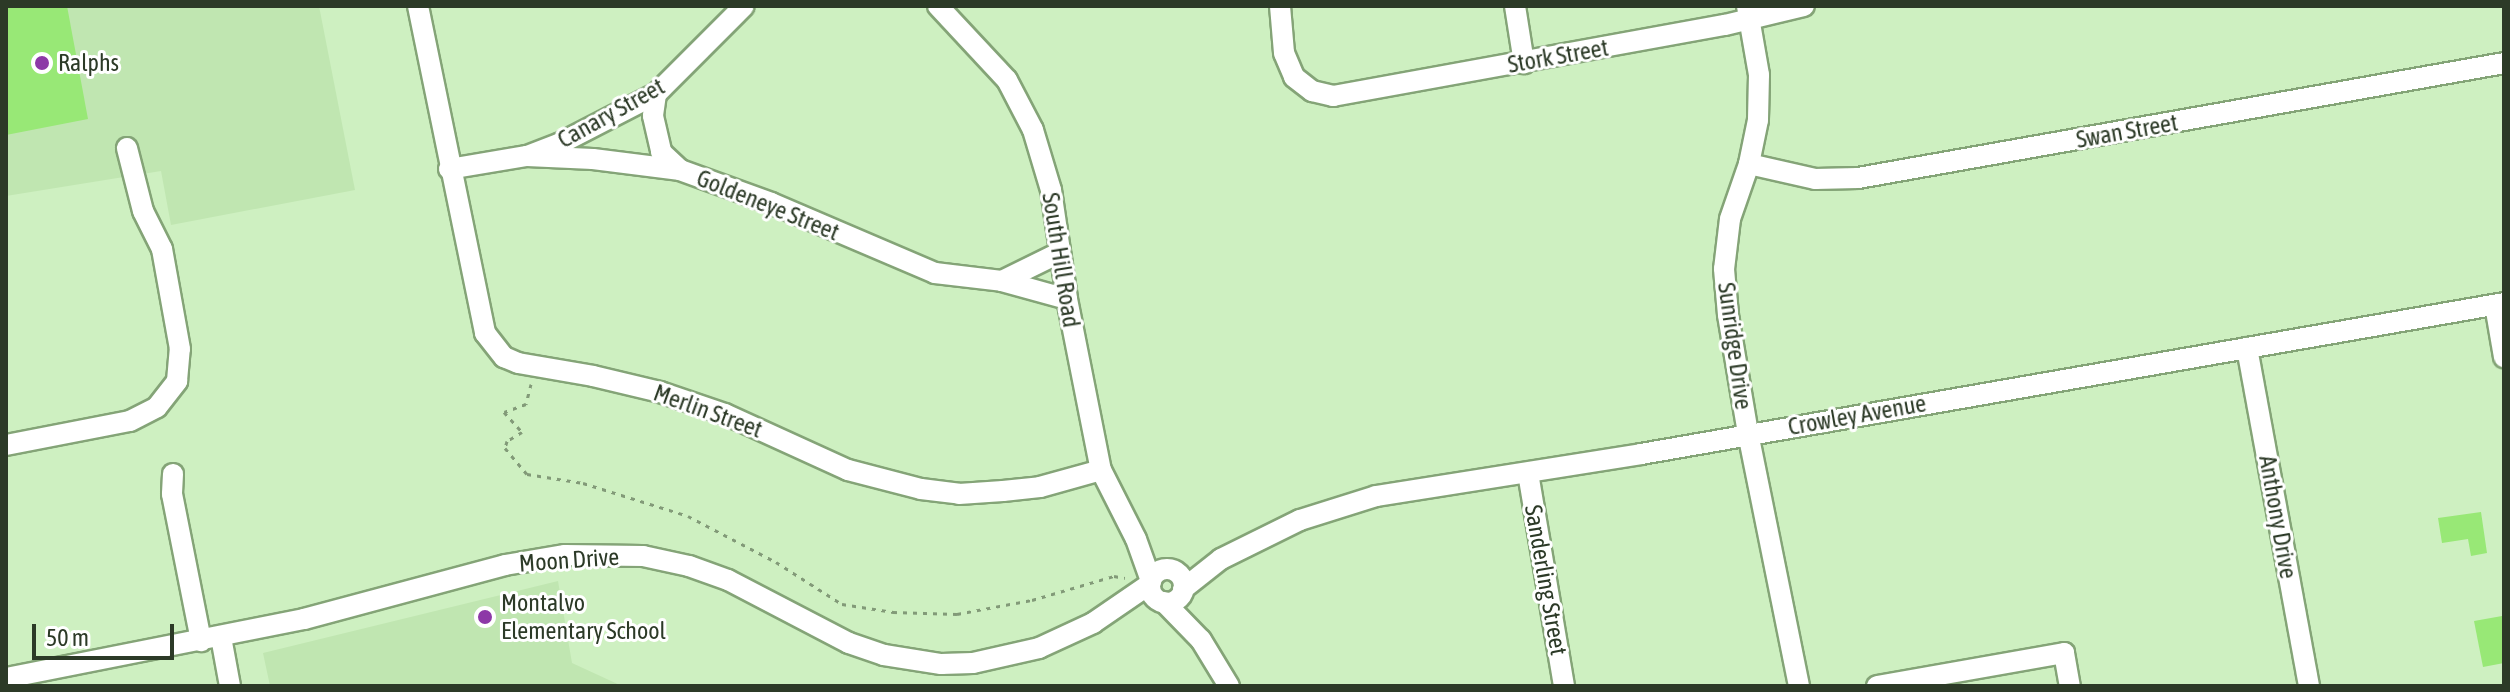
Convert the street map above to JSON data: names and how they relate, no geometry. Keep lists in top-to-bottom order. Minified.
{"streets":{"street":["Stork Street","Canary Street","Swan Street","Goldeneye Street","South Hill Road","Sunridge Drive","Merlin Street","Crowley Avenue","Anthony Drive","Moon Drive","Sanderling Street"]},"crossings":[["Stork Street","Sunridge Drive"],["Canary Street","Goldeneye Street"],["Canary Street","Merlin Street"],["Swan Street","Sunridge Drive"],["Goldeneye Street","South Hill Road"],["South Hill Road","Merlin Street"],["South Hill Road","Crowley Avenue"],["South Hill Road","Moon Drive"],["Sunridge Drive","Crowley Avenue"],["Crowley Avenue","Anthony Drive"],["Crowley Avenue","Moon Drive"],["Crowley Avenue","Sanderling Street"]],"places":["Ralphs","Montalvo Elementary School"],"scale_bar":"50 m"}
